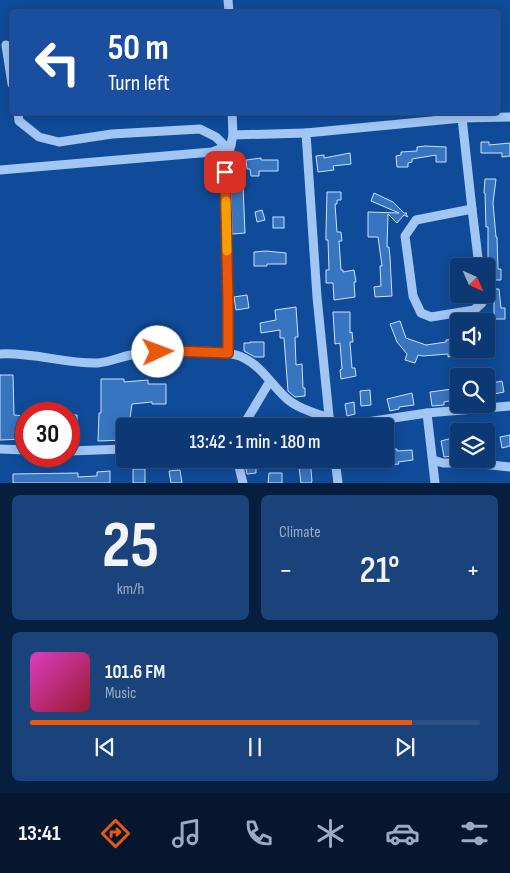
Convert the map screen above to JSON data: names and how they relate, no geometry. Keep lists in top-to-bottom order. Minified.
{"north":"bottom right","page":{"turn":["50 m","Turn left"],"limit":"30","trip":"13:42 · 1 min · 180 m","tile":[["25","km/h"],"Climate"],"heat":["−","21°","+"],"song":["101.6 FM","Music"],"tabs":"13:41"}}
